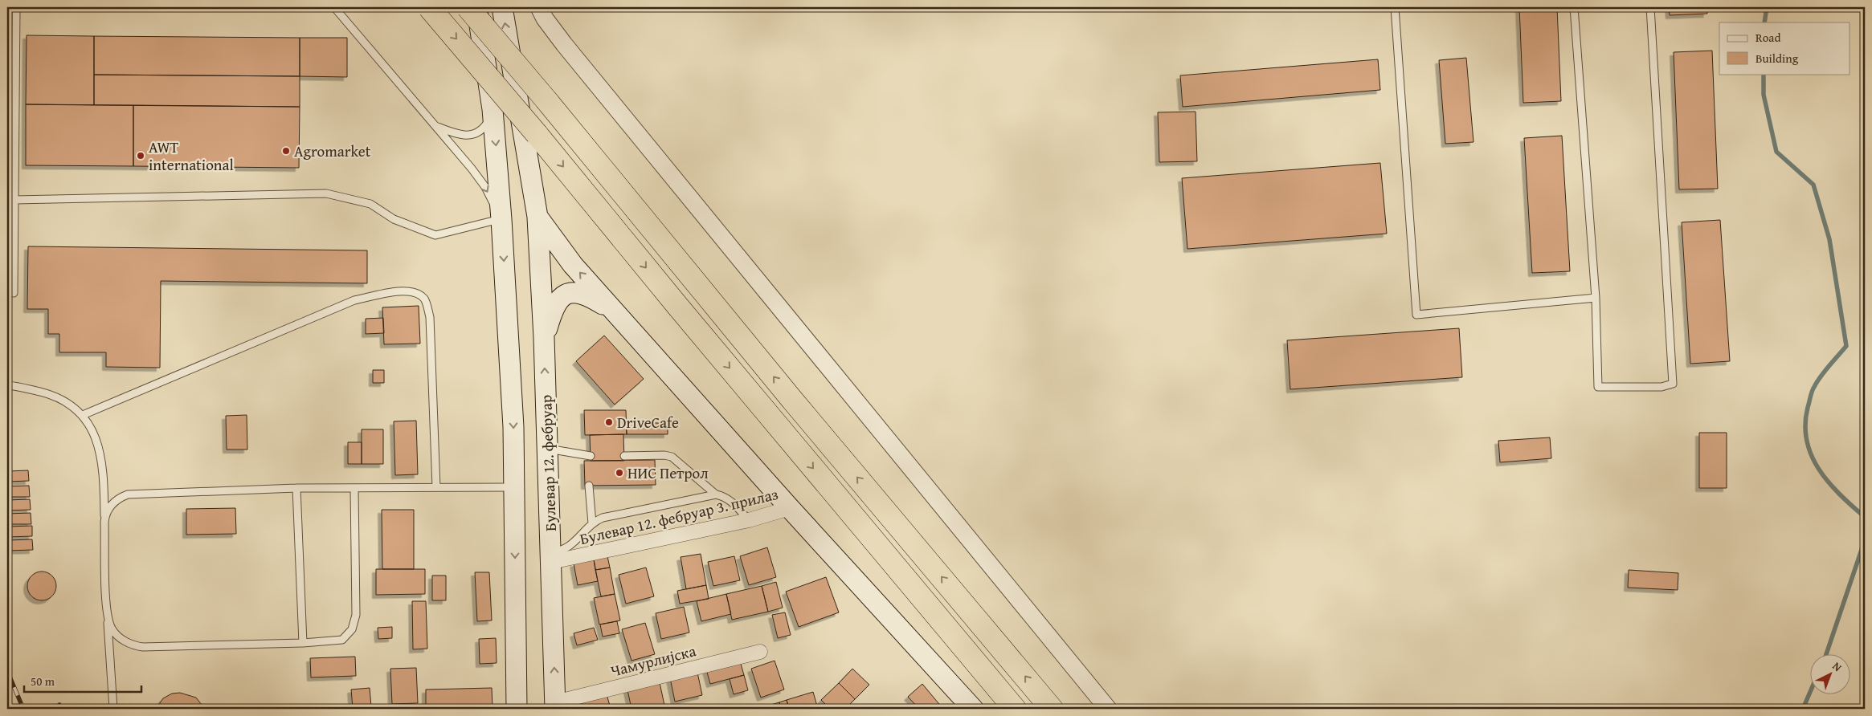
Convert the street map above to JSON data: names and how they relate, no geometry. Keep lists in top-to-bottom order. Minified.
{"streets":{"main road":["Булевар 12. фебруар"],"street":["Булевар 12. фебруар 3. прилаз","Чамурлијска"]},"crossings":[["Булевар 12. фебруар","Булевар 12. фебруар 3. прилаз"],["Булевар 12. фебруар","Чамурлијска"]],"places":["Agromarket","AWT international","DriveCafe","НИС Петрол"],"legend":["Road","Building"],"scale_bar":"50 m","north":"top right"}
